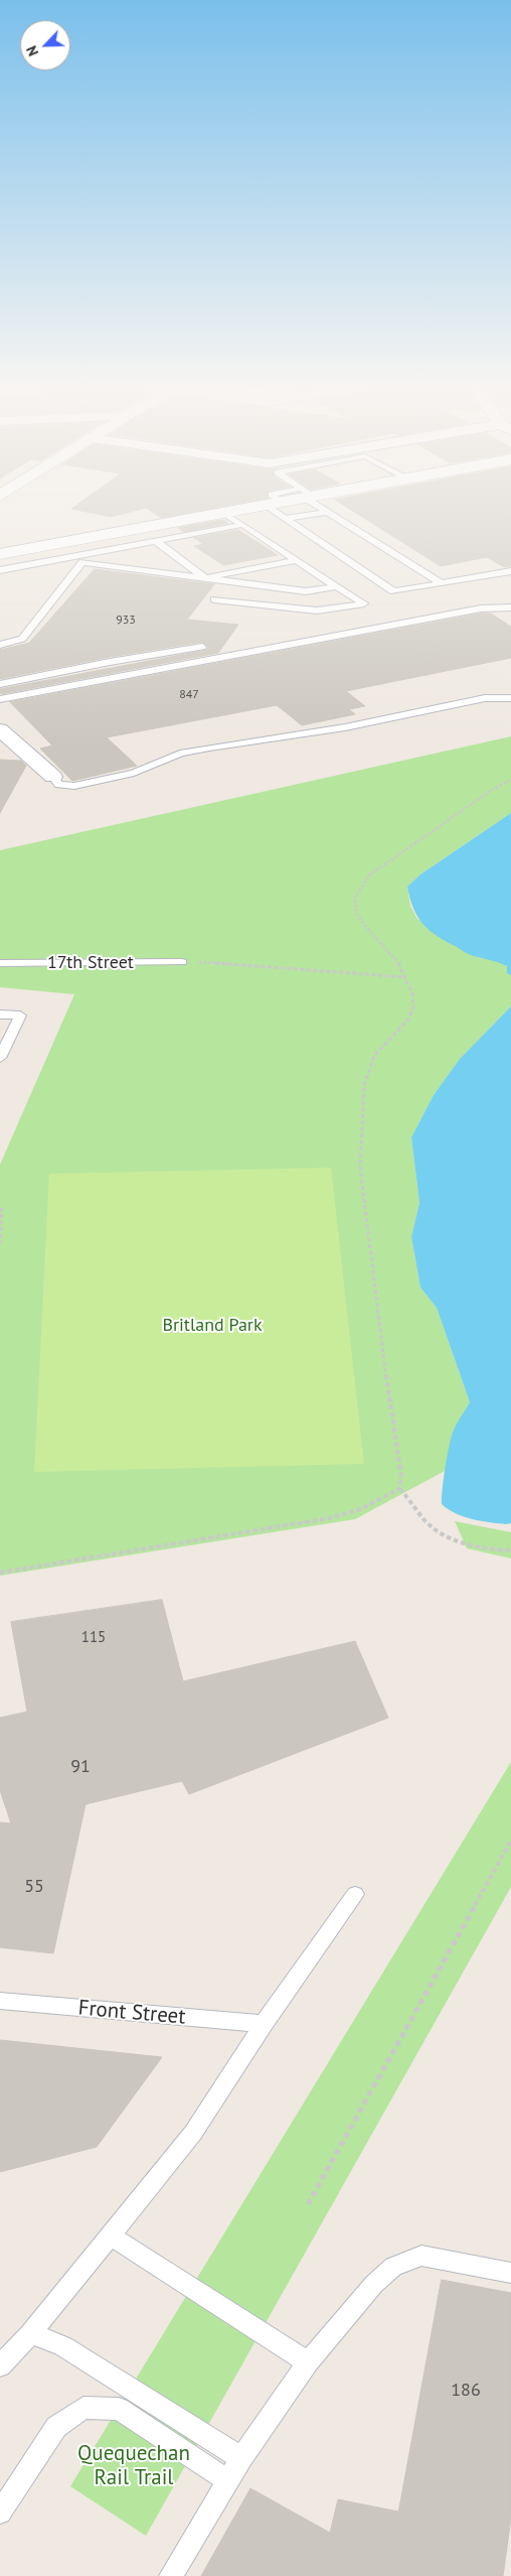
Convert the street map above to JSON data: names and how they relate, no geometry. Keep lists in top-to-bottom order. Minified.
{"streets":{"lane":["17th Street","Front Street"]},"parks":["Britland Park","Quequechan Rail Trail"],"house_numbers":["933","847","115","91","55","186"],"north":"bottom left"}
